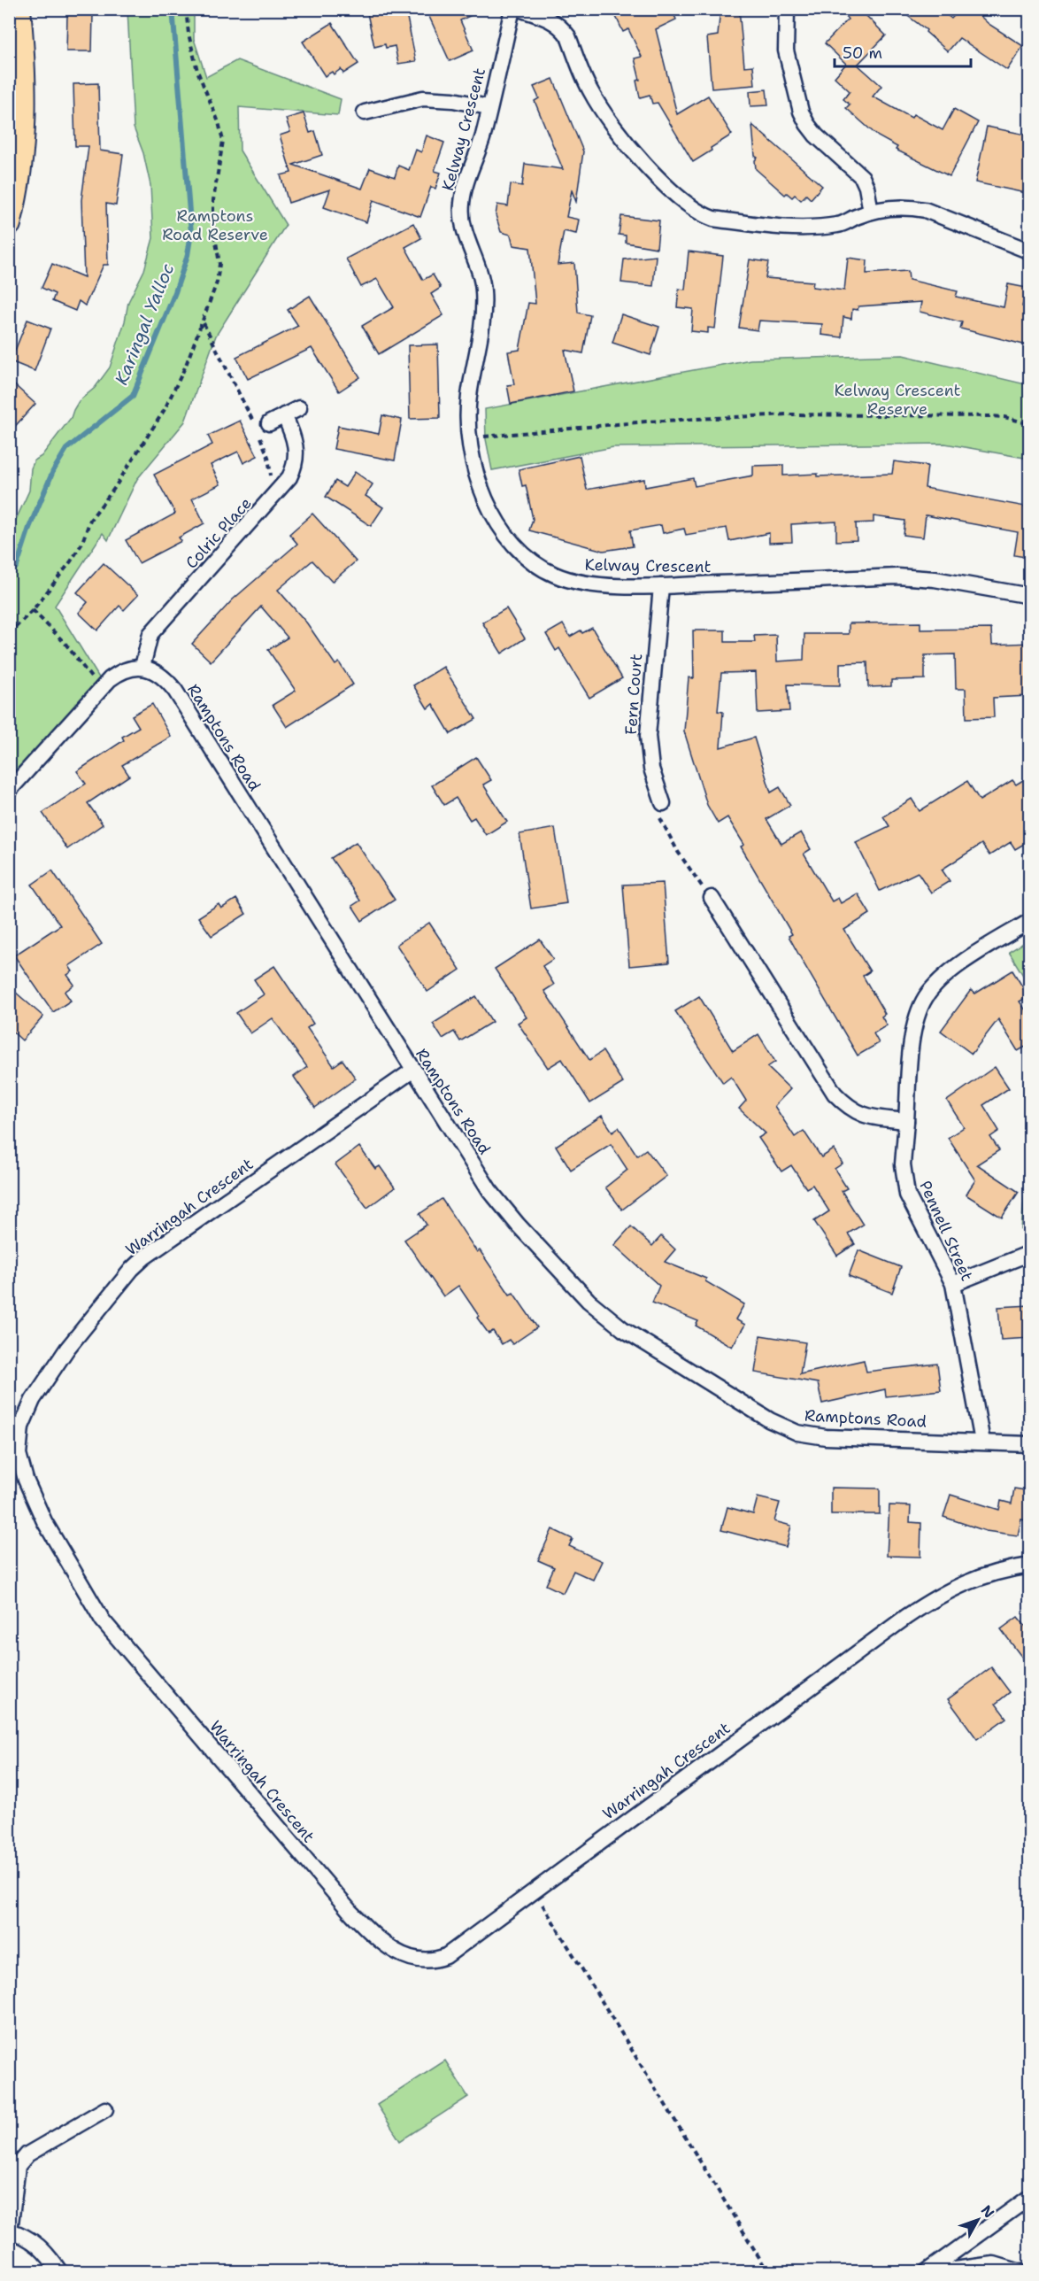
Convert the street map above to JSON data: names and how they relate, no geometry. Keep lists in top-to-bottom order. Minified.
{"streets":{"street":["Kelway Crescent","Colric Place","Fern Court","Ramptons Road","Warringah Crescent","Pennell Street"]},"crossings":[["Kelway Crescent","Fern Court"],["Colric Place","Ramptons Road"],["Ramptons Road","Warringah Crescent"],["Ramptons Road","Pennell Street"]],"water":["Karingal Yalloc"],"parks":["Ramptons Road Reserve","Kelway Crescent Reserve"],"scale_bar":"50 m","north":"top right"}
